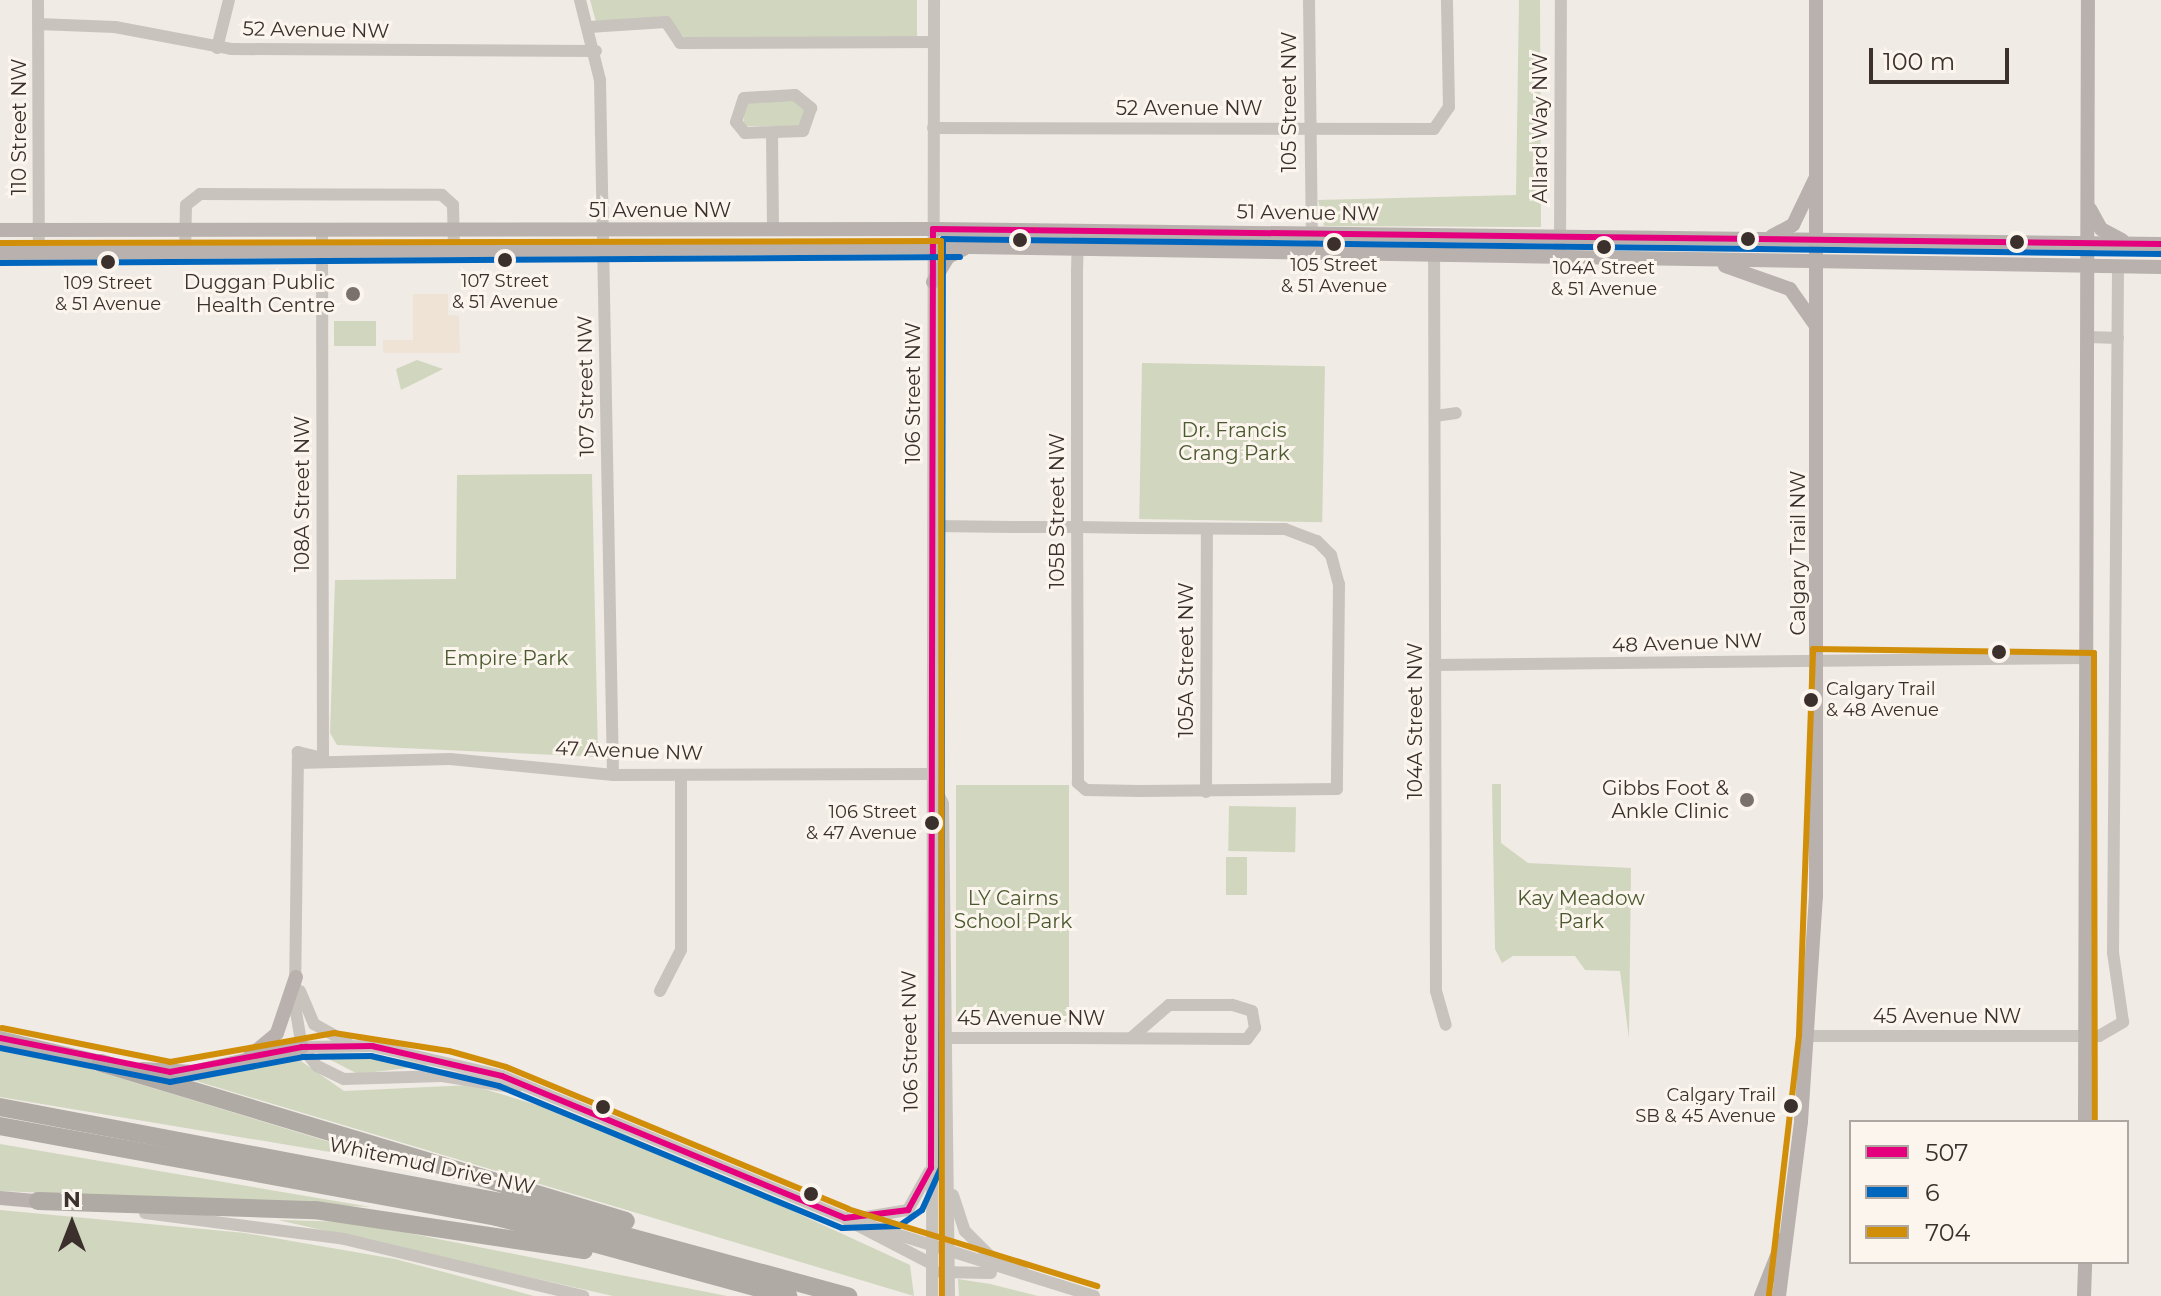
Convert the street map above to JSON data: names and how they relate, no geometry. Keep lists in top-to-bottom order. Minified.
{"streets":{"highway":["Whitemud Drive NW"],"main road":["51 Avenue NW","Calgary Trail NW"],"street":["52 Avenue NW","105 Street NW","110 Street NW","Allard Way NW","107 Street NW","106 Street NW","108A Street NW","105B Street NW","48 Avenue NW","105A Street NW","104A Street NW","47 Avenue NW","45 Avenue NW"]},"crossings":[["52 Avenue NW","105 Street NW"],["52 Avenue NW","110 Street NW"],["52 Avenue NW","107 Street NW"],["52 Avenue NW","106 Street NW"],["105 Street NW","51 Avenue NW"],["110 Street NW","51 Avenue NW"],["Allard Way NW","51 Avenue NW"],["51 Avenue NW","107 Street NW"],["51 Avenue NW","106 Street NW"],["51 Avenue NW","108A Street NW"],["51 Avenue NW","105B Street NW"],["51 Avenue NW","Calgary Trail NW"],["51 Avenue NW","104A Street NW"],["107 Street NW","47 Avenue NW"],["106 Street NW","47 Avenue NW"],["106 Street NW","45 Avenue NW"],["108A Street NW","47 Avenue NW"],["105B Street NW","105A Street NW"],["Calgary Trail NW","48 Avenue NW"],["Calgary Trail NW","45 Avenue NW"],["48 Avenue NW","104A Street NW"]],"parks":["Dr. Francis Crang Park","Empire Park","LY Cairns School Park","Kay Meadow Park"],"places":["105 Street & 51 Avenue","104A Street & 51 Avenue","107 Street & 51 Avenue","109 Street & 51 Avenue","Duggan Public Health Centre","Calgary Trail & 48 Avenue","Gibbs Foot & Ankle Clinic","106 Street & 47 Avenue","Calgary Trail SB & 45 Avenue"],"lines":["transit line 507","transit line 6","transit line 704"],"legend":["507","6","704"],"scale_bar":"100 m","north":"top"}
